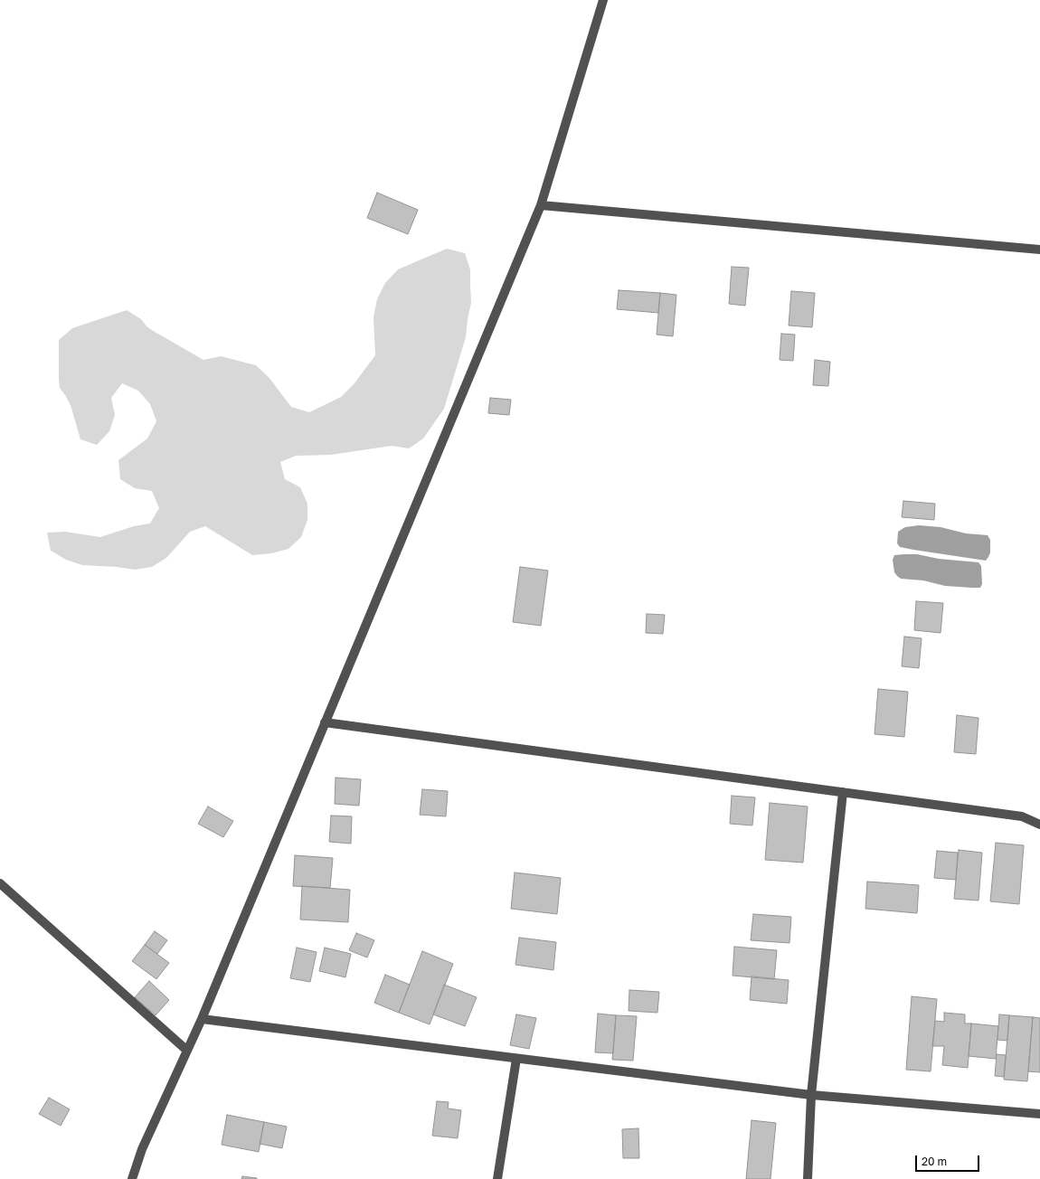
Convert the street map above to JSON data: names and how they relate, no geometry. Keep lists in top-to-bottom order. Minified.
{"scale_bar":"20 m"}
